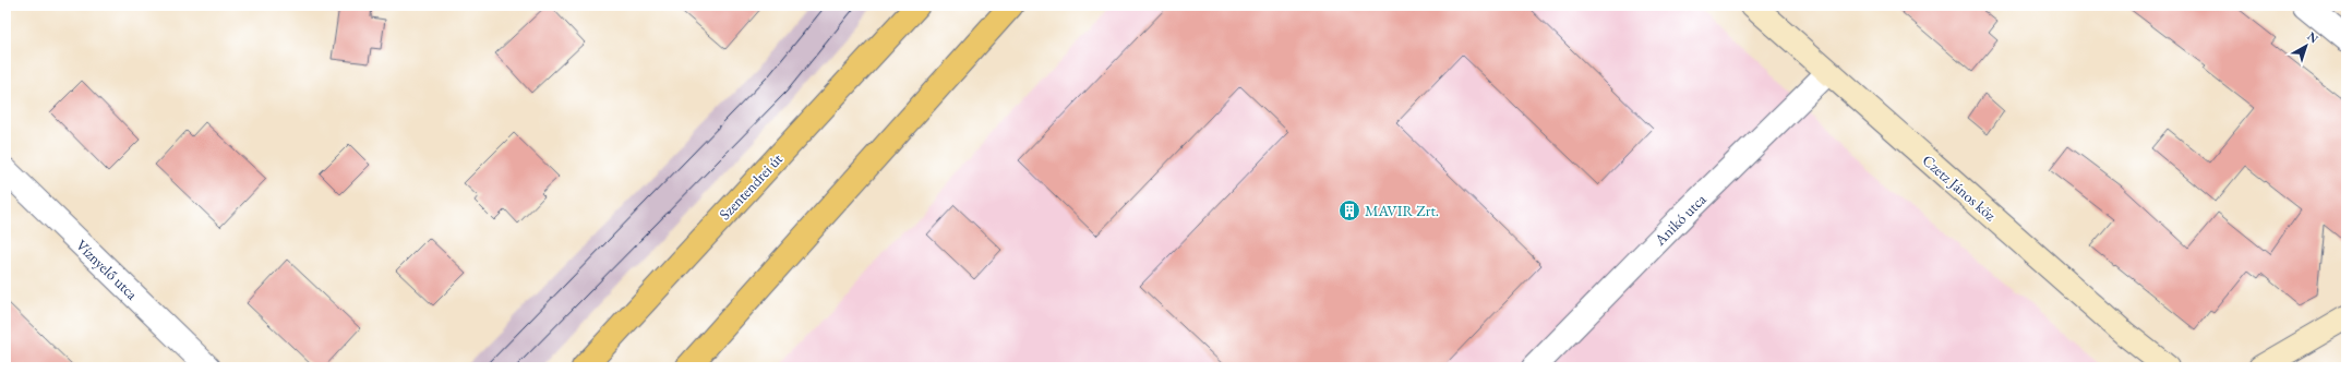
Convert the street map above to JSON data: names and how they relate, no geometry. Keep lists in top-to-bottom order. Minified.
{"streets":{"main road":["Szentendrei út"],"street":["Czetz János köz","Anikó utca","Víznyelő utca"]},"crossings":[["Czetz János köz","Anikó utca"]],"places":{"building":["MAVIR Zrt."]},"north":"top right"}
